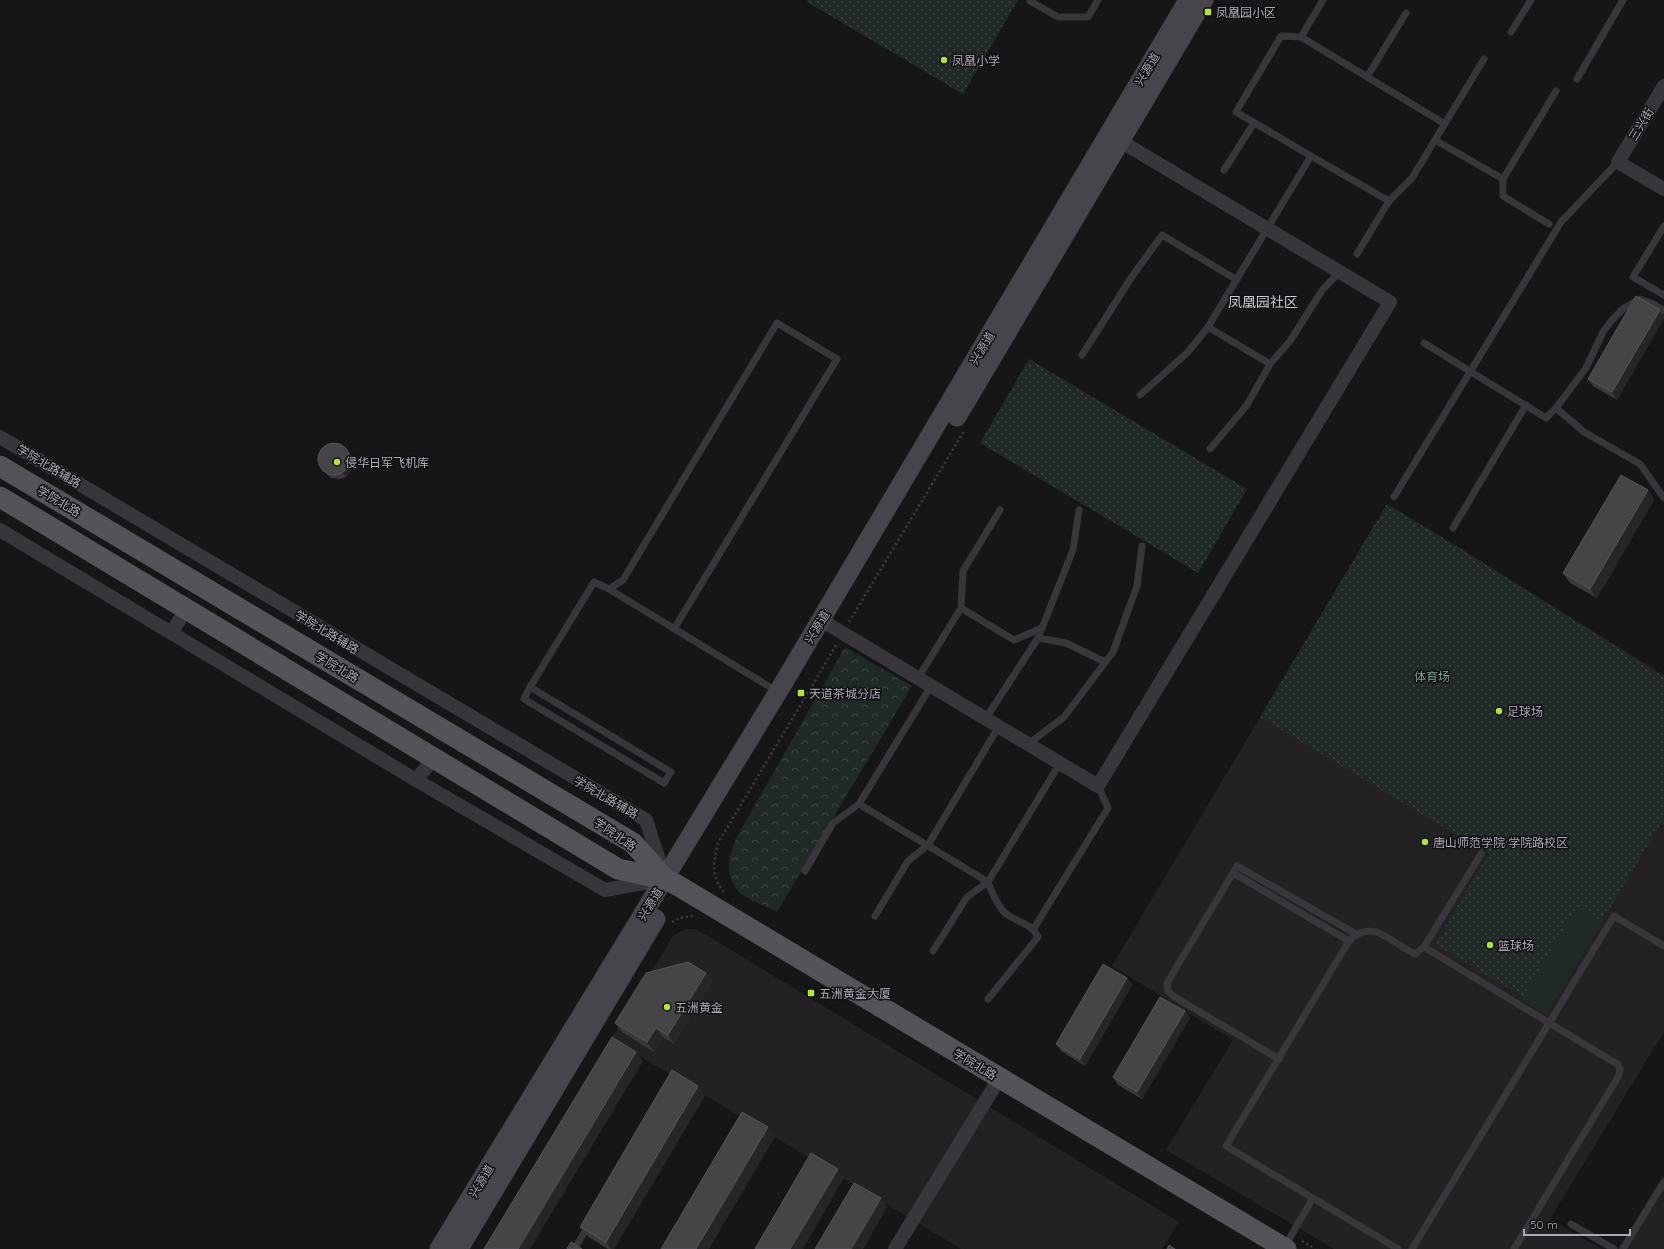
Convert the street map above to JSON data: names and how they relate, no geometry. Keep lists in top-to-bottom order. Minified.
{"streets":{"main road":["兴源道","学院北路"],"street":["三兴街","学院北路辅路"]},"crossings":[["兴源道","学院北路辅路"],["兴源道","学院北路"],["学院北路辅路","学院北路"]],"districts":["凤凰园社区"],"parks":["体育场"],"places":{"transit":["凤凰园小区","天道茶城分店","五洲黄金大厦"],"other":["凤凰小学","侵华日军飞机库","足球场","唐山师范学院 学院路校区","篮球场","五洲黄金"]},"scale_bar":"50 m"}
